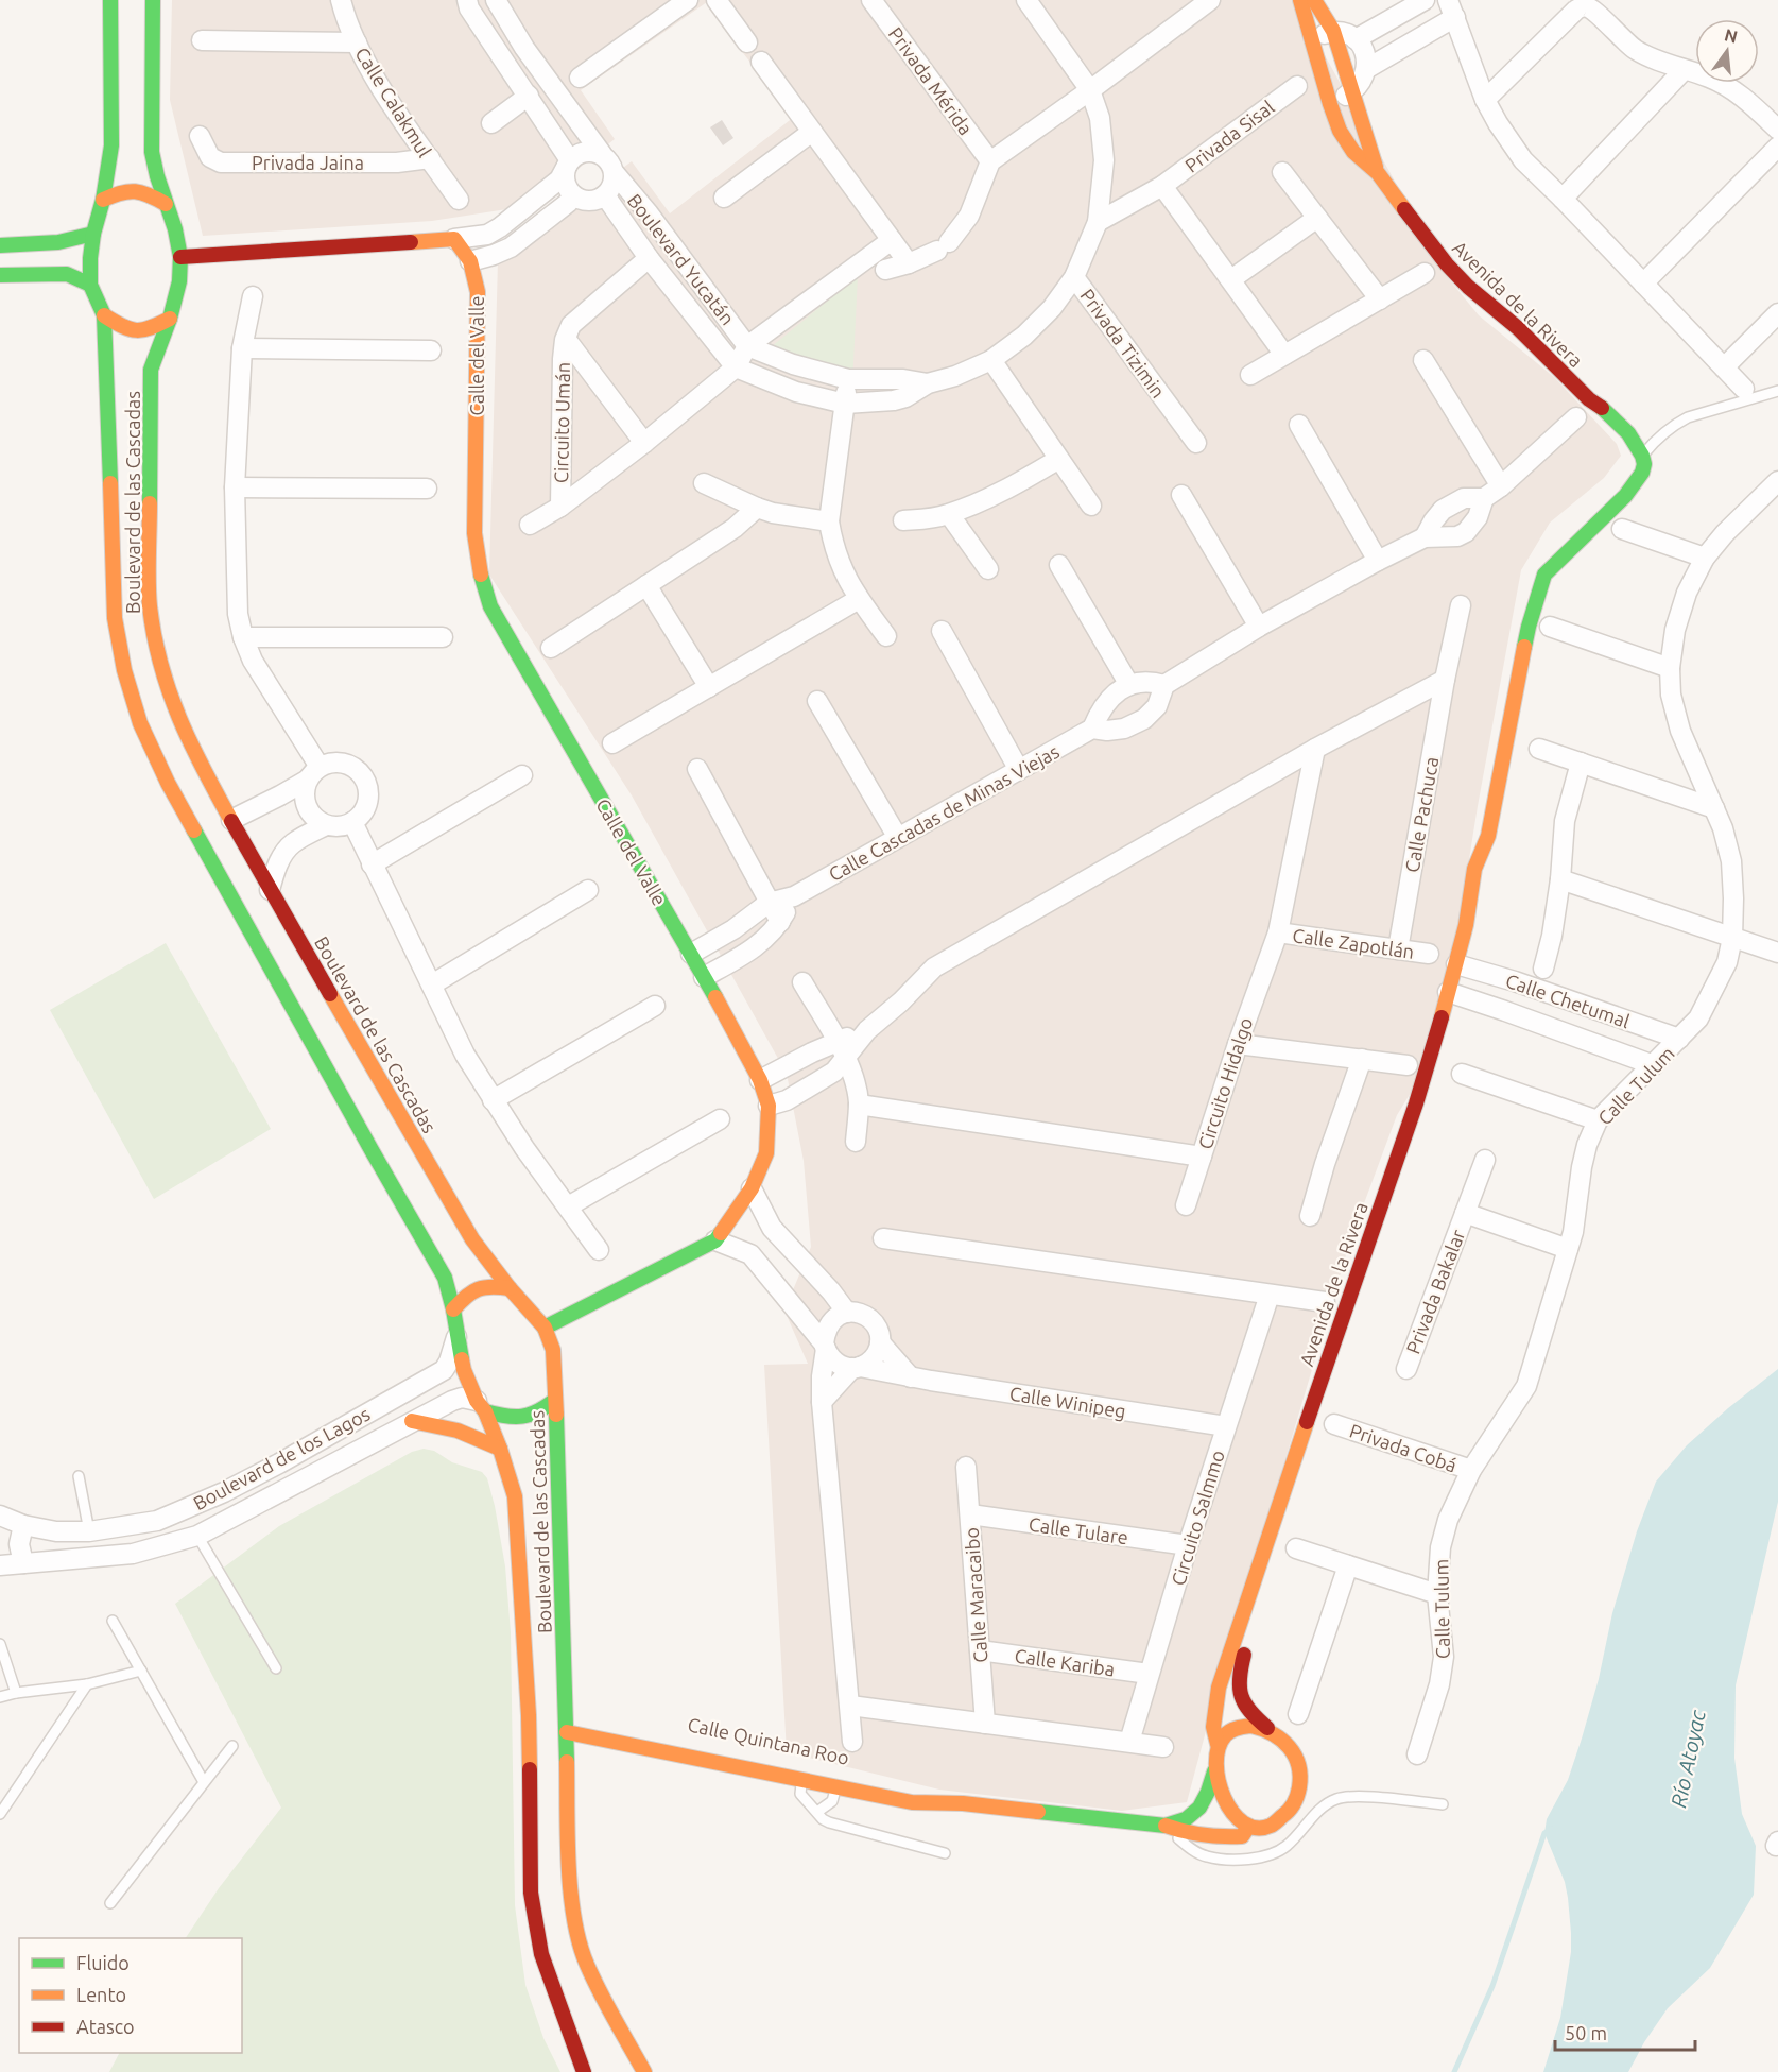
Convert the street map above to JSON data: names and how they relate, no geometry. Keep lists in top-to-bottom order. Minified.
{"streets":{"street":["Privada Mérida","Calle Calakmul","Privada Sisal","Privada Jaina","Boulevard Yucatán","Avenida de la Rivera","Privada Tizimin","Calle del Valle","Circuito Umán","Boulevard de las Cascadas","Calle Cascadas de Minas Viejas","Calle Pachuca","Calle Zapotlán","Calle Chetumal","Circuito Hidalgo","Calle Tulum","Privada Bakalar","Calle Winipeg","Privada Cobá","Boulevard de los Lagos","Circuito Salmmo","Calle Tulare","Calle Maracaibo","Calle Kariba","Calle Quintana Roo"]},"crossings":[["Calle Calakmul","Privada Jaina"],["Boulevard Yucatán","Circuito Umán"],["Avenida de la Rivera","Calle Chetumal"],["Avenida de la Rivera","Calle Quintana Roo"],["Calle del Valle","Boulevard de las Cascadas"],["Calle del Valle","Calle Cascadas de Minas Viejas"],["Calle del Valle","Boulevard de los Lagos"],["Boulevard de las Cascadas","Boulevard de los Lagos"],["Boulevard de las Cascadas","Calle Quintana Roo"],["Calle Pachuca","Calle Zapotlán"],["Calle Zapotlán","Circuito Hidalgo"],["Calle Chetumal","Calle Tulum"],["Calle Tulum","Privada Bakalar"],["Calle Tulum","Privada Cobá"],["Calle Winipeg","Circuito Salmmo"],["Circuito Salmmo","Calle Tulare"],["Circuito Salmmo","Calle Kariba"],["Calle Tulare","Calle Maracaibo"],["Calle Maracaibo","Calle Kariba"]],"water":["Río Atoyac"],"legend":["Fluido","Lento","Atasco"],"scale_bar":"50 m","north":"top"}
